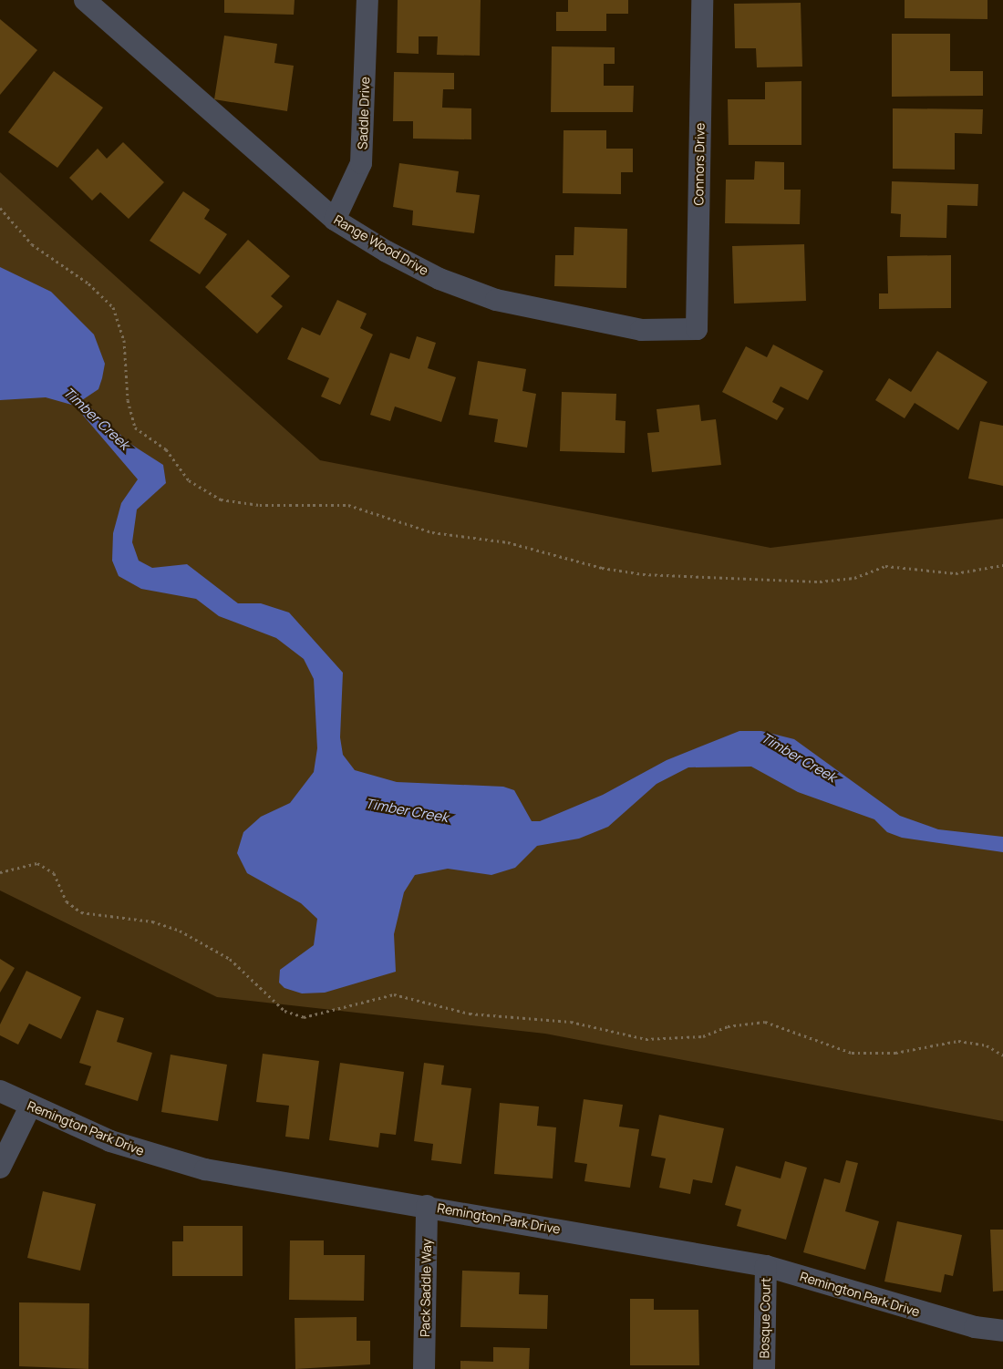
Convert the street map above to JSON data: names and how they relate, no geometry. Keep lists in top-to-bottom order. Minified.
{"streets":{"street":["Saddle Drive","Connors Drive","Range Wood Drive","Remington Park Drive","Pack Saddle Way","Bosque Court"]},"crossings":[["Saddle Drive","Range Wood Drive"],["Connors Drive","Range Wood Drive"],["Remington Park Drive","Pack Saddle Way"],["Remington Park Drive","Bosque Court"]],"water":["Timber Creek"]}
